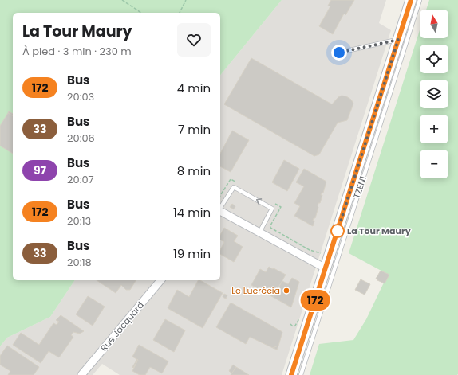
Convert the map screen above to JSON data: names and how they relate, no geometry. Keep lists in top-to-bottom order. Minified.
{"streets":{"street":["Rue Jacquard"],"lane":["TZEN1"]},"places":["La Tour Maury","Le Lucrécia"],"lines":["bus line 172"],"north":"top","page":{"on_map":"172","map_buttons":["+","−"],"heading":["La Tour Maury","À pied · 3 min · 230 m"],"list":[{"mark":"172","name":"Bus","note":"20:03","value":"4 min"},{"mark":"33","name":"Bus","note":"20:06","value":"7 min"},{"mark":"97","name":"Bus","note":"20:07","value":"8 min"},{"mark":"172","name":"Bus","note":"20:13","value":"14 min"},{"mark":"33","name":"Bus","note":"20:18","value":"19 min"}]}}
